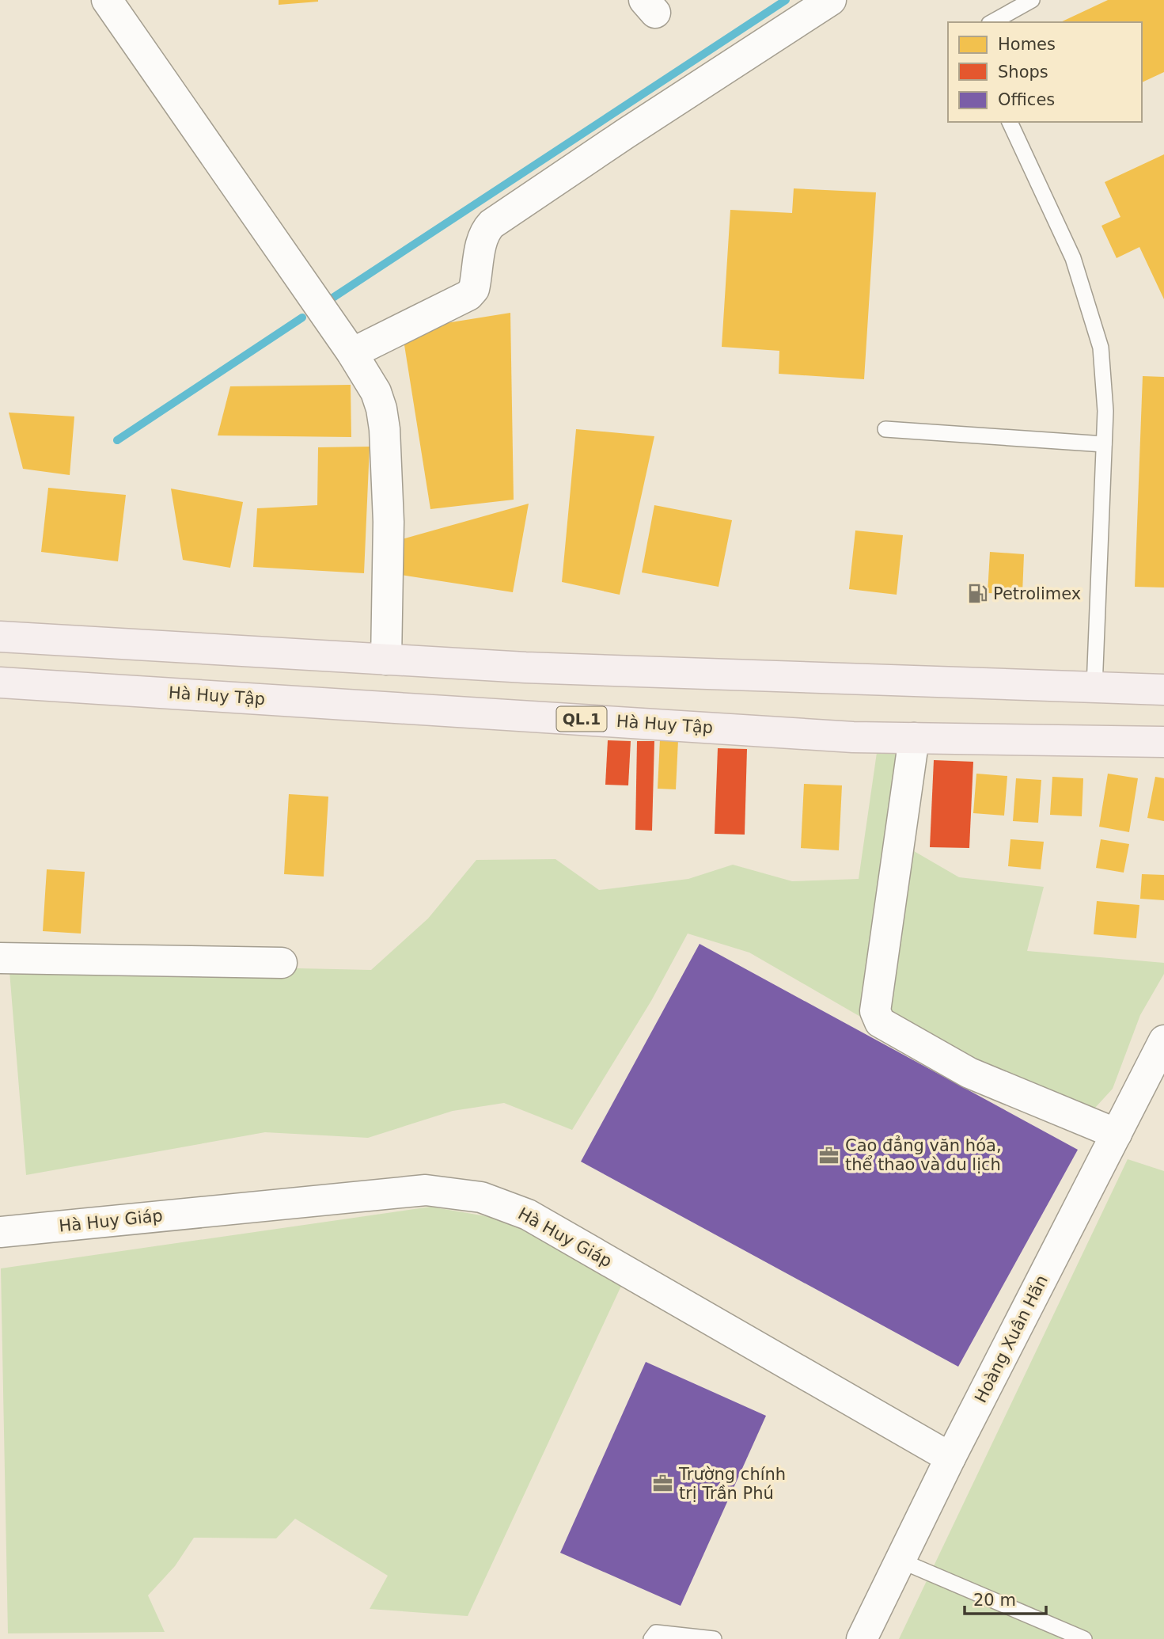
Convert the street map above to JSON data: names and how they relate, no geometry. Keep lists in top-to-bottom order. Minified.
{"streets":{"main road":["Hà Huy Tập","QL.1"],"street":["Hà Huy Giáp","Hoàng Xuân Hãn"]},"crossings":[["Hà Huy Giáp","Hoàng Xuân Hãn"]],"places":{"fuel station":["Petrolimex"],"office":["Cao đẳng văn hóa, thể thao và du lịch","Trường chính trị Trần Phú"]},"legend":["Homes","Shops","Offices"],"scale_bar":"20 m"}
